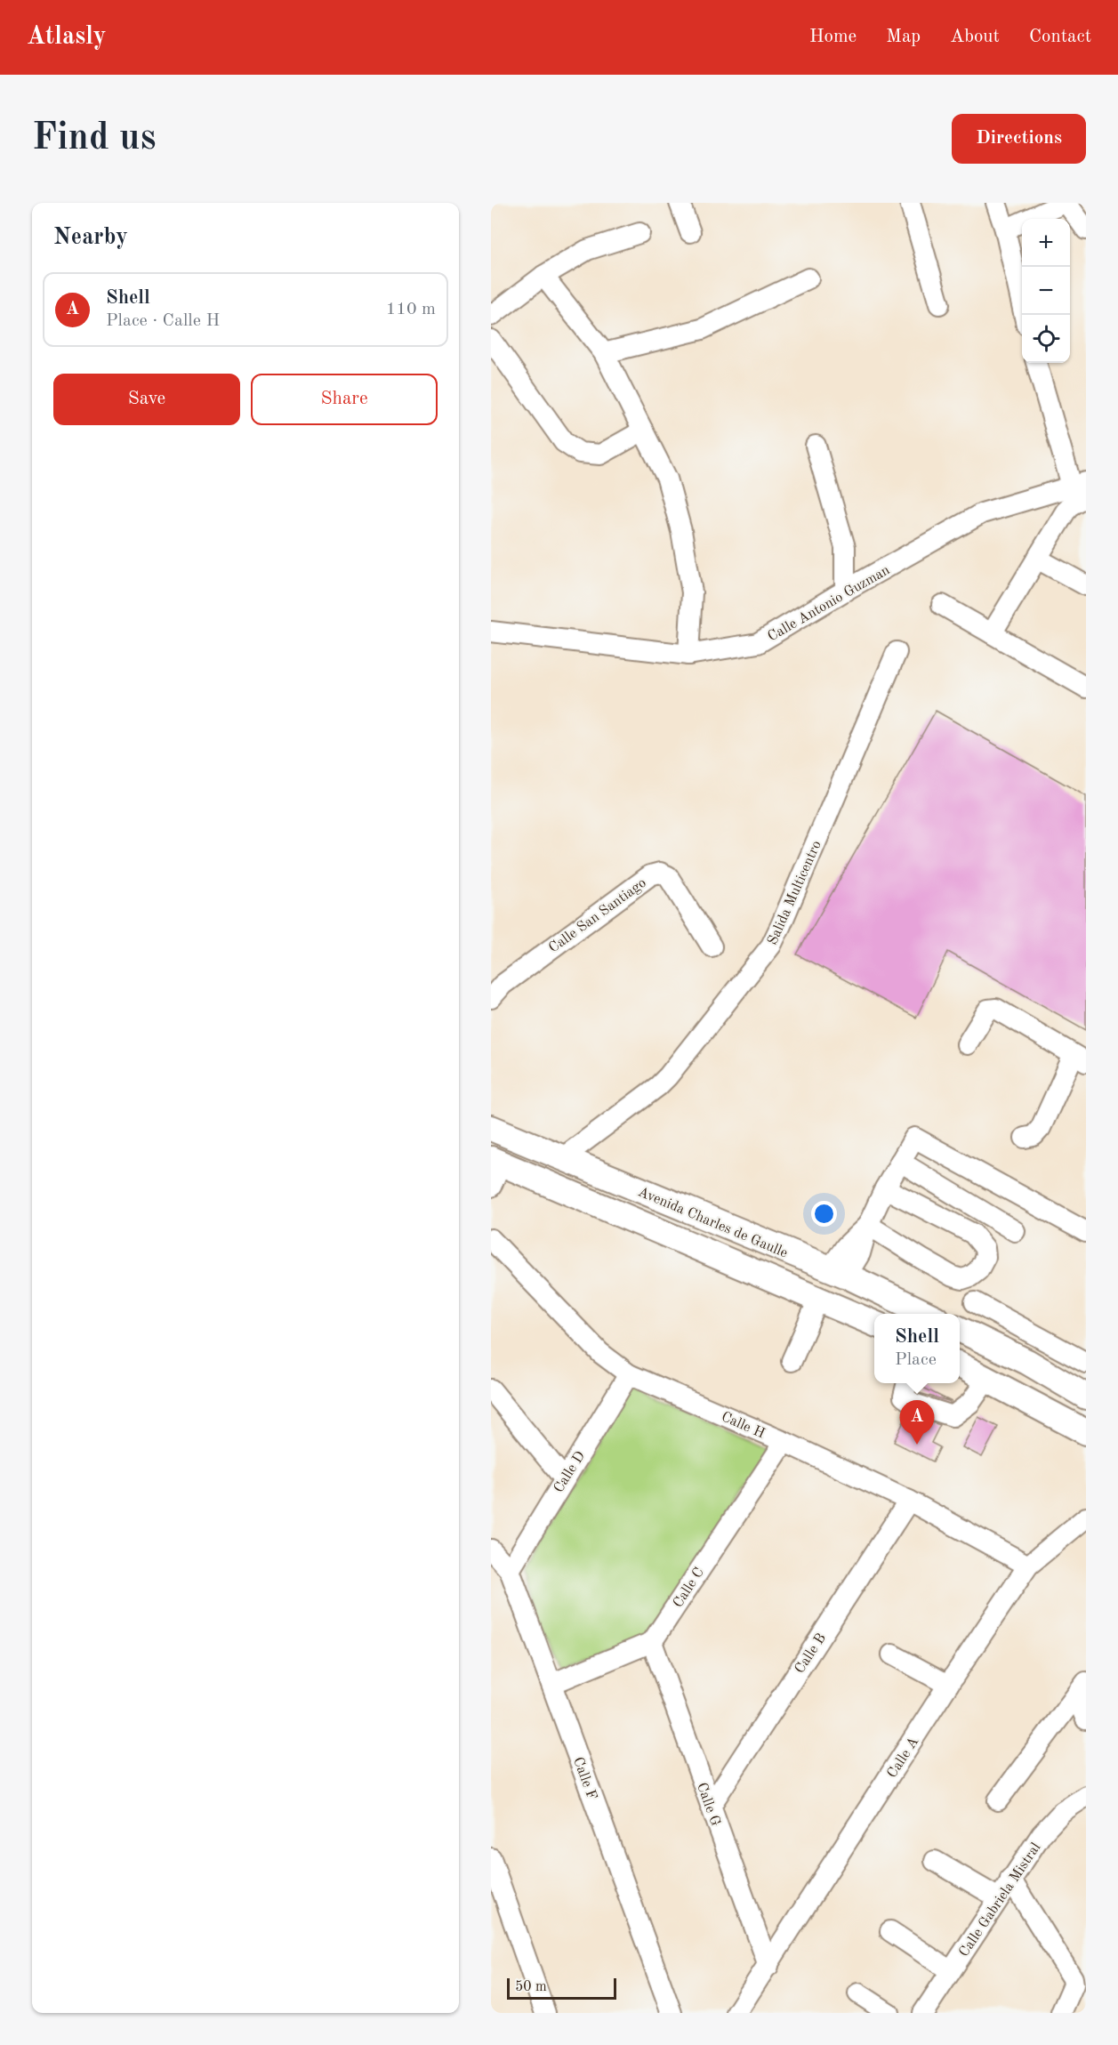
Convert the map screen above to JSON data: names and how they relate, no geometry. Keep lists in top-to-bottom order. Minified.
{"streets":{"main road":["Avenida Charles de Gaulle"],"street":["Calle Antonio Guzman","Salida Multicentro","Calle San Santiago","Calle H","Calle D","Calle C","Calle B","Calle A","Calle F","Calle G","Calle Gabriela Mistral"]},"crossings":[["Salida Multicentro","Avenida Charles de Gaulle"],["Calle H","Calle D"],["Calle H","Calle C"],["Calle H","Calle B"],["Calle H","Calle A"],["Calle D","Calle F"],["Calle C","Calle G"],["Calle B","Calle G"],["Calle A","Calle G"]],"scale_bar":"50 m","page":{"header":"Atlasly","nav":["Home","Map","About","Contact"],"buttons":["Directions",["Save","Share"]],"title":"Find us","heading":"Nearby","map_buttons":["+","−"],"list":[{"mark":"A","name":"Shell","note":"Place · Calle H","value":"110 m"}],"popup":["Shell","Place"],"pins":"A","scale":"50 m"}}
